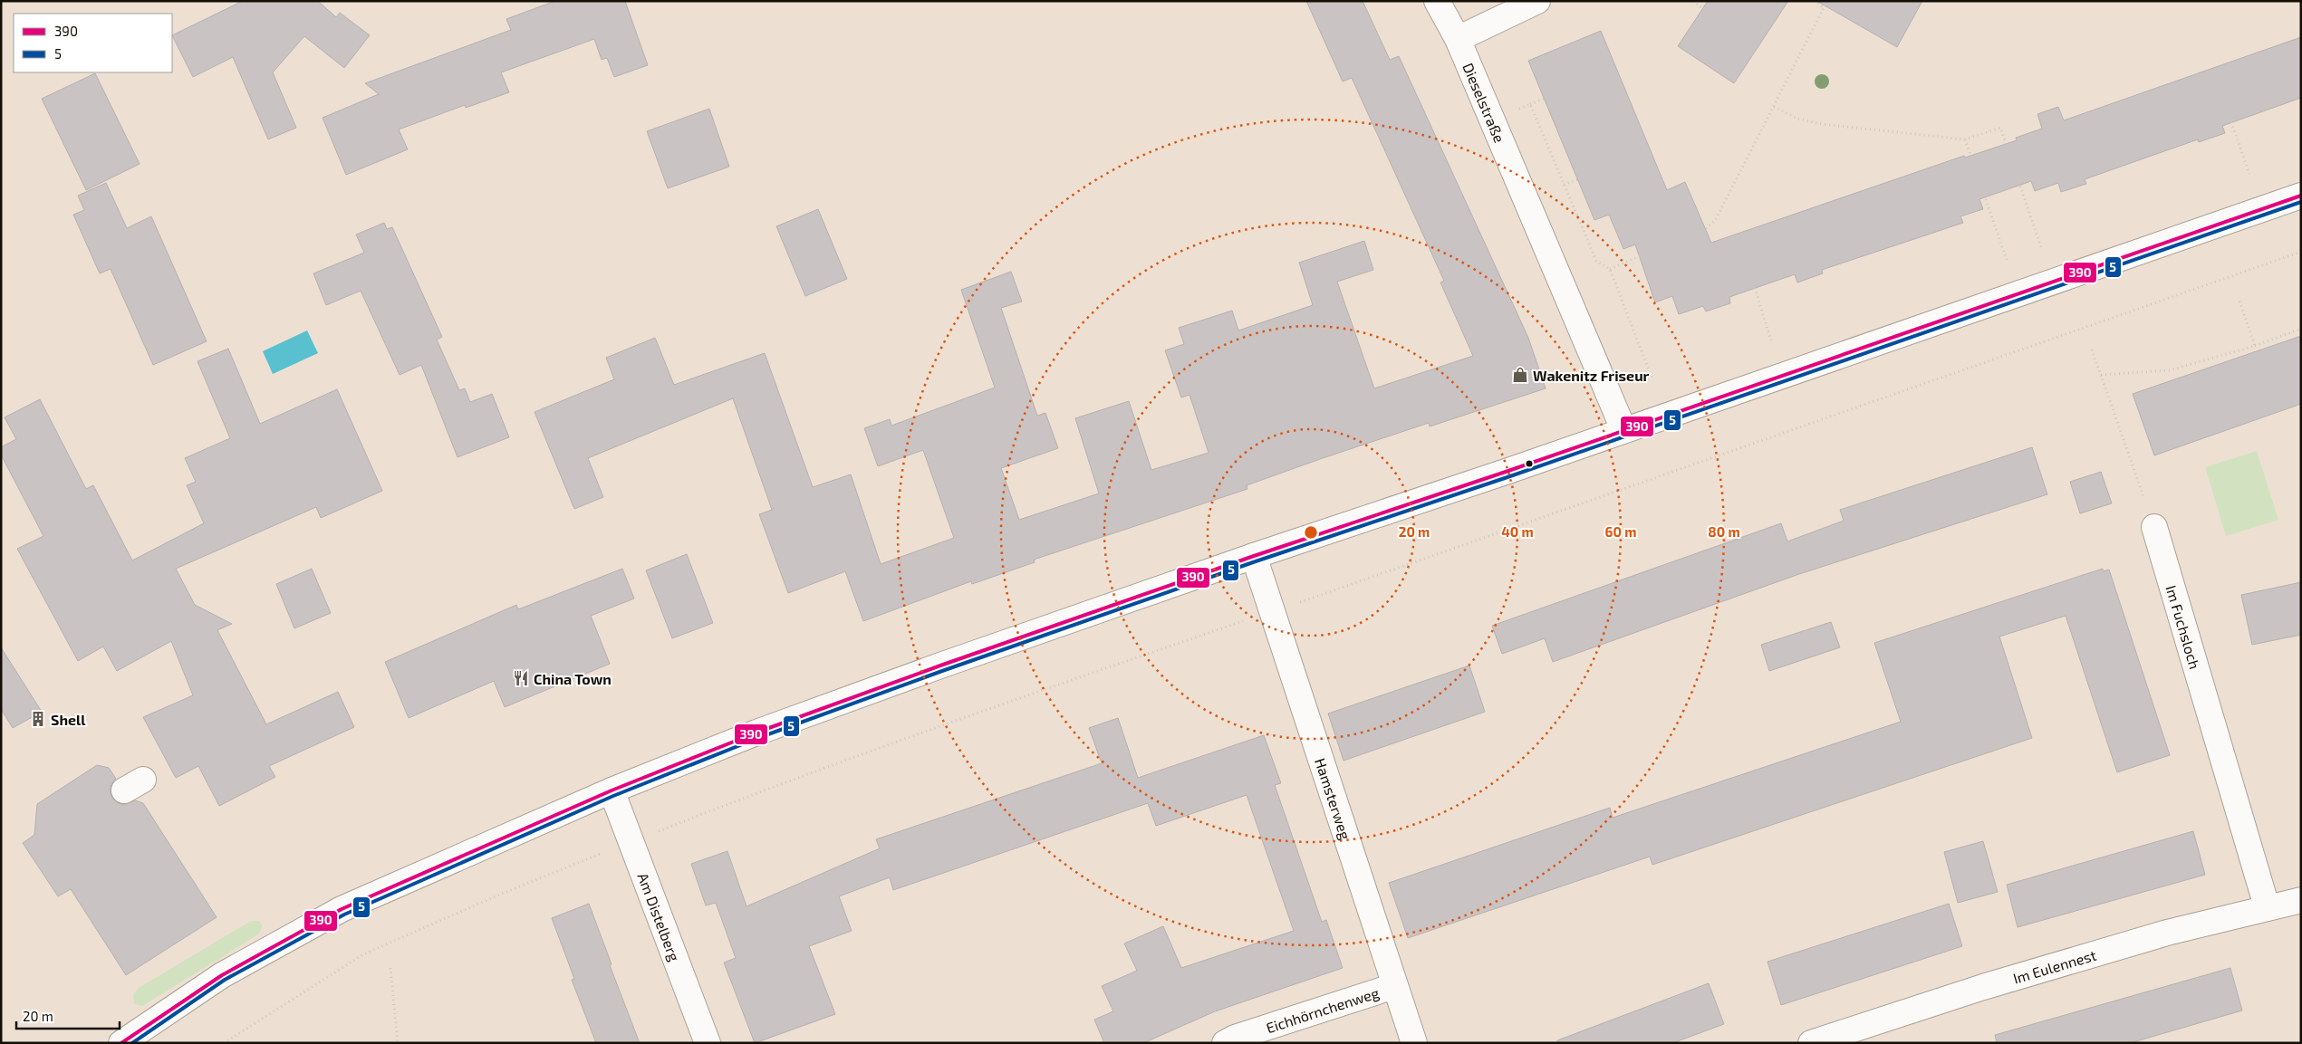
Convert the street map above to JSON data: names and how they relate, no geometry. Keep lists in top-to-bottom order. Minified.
{"streets":{"street":["Dieselstraße","Im Fuchsloch","Hamsterweg","Am Distelberg","Im Eulennest","Eichhörnchenweg"]},"crossings":[["Im Fuchsloch","Im Eulennest"],["Hamsterweg","Eichhörnchenweg"]],"places":{"shop":["Wakenitz Friseur"],"restaurant":["China Town"],"building":["Shell"]},"lines":["transit line 390","transit line 5"],"legend":["390","5"],"scale_bar":"20 m","rings":["20 m","40 m","60 m","80 m"]}
